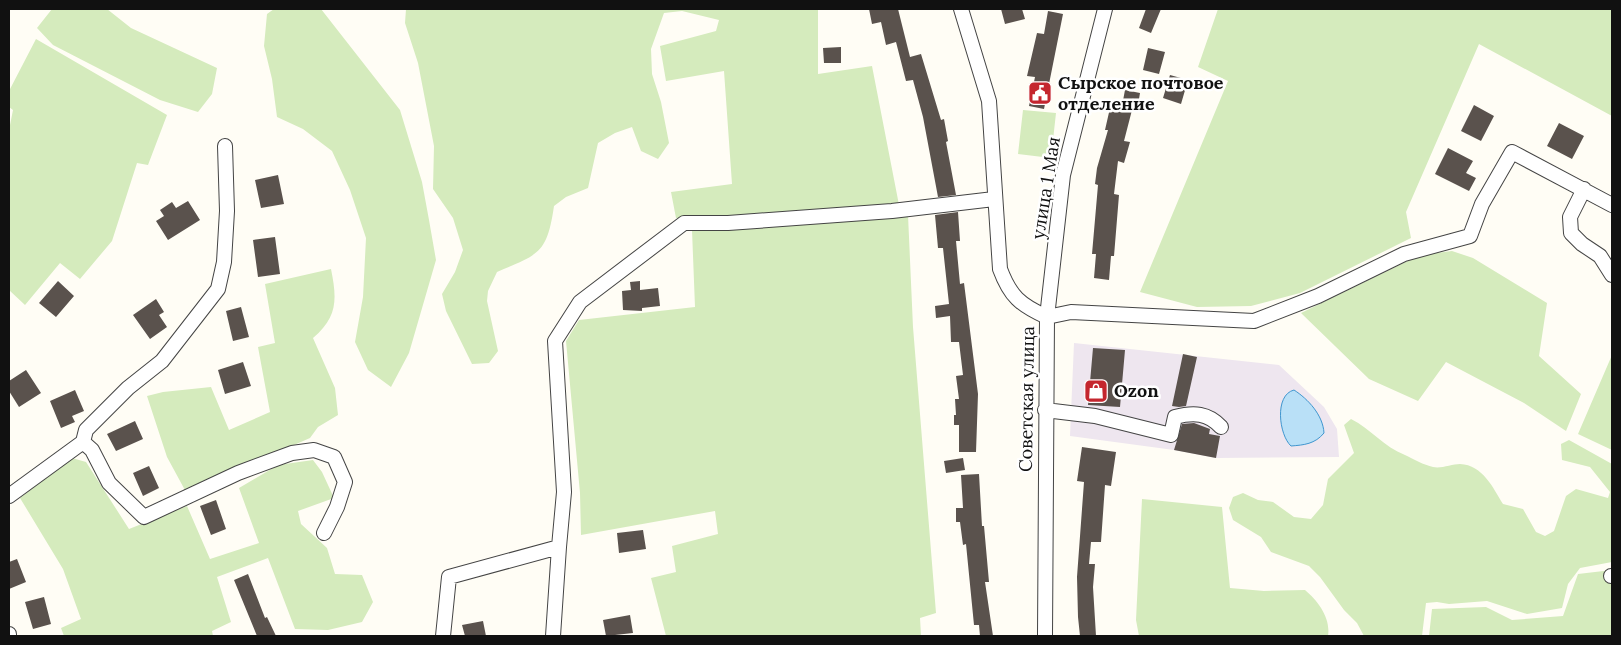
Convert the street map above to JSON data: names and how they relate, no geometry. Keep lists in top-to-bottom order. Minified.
{"streets":{"street":["улица 1 Мая","Советская улица"]},"crossings":[["улица 1 Мая","Советская улица"]],"places":{"public building":["Сырское почтовое отделение"],"shop":["Ozon"]}}
